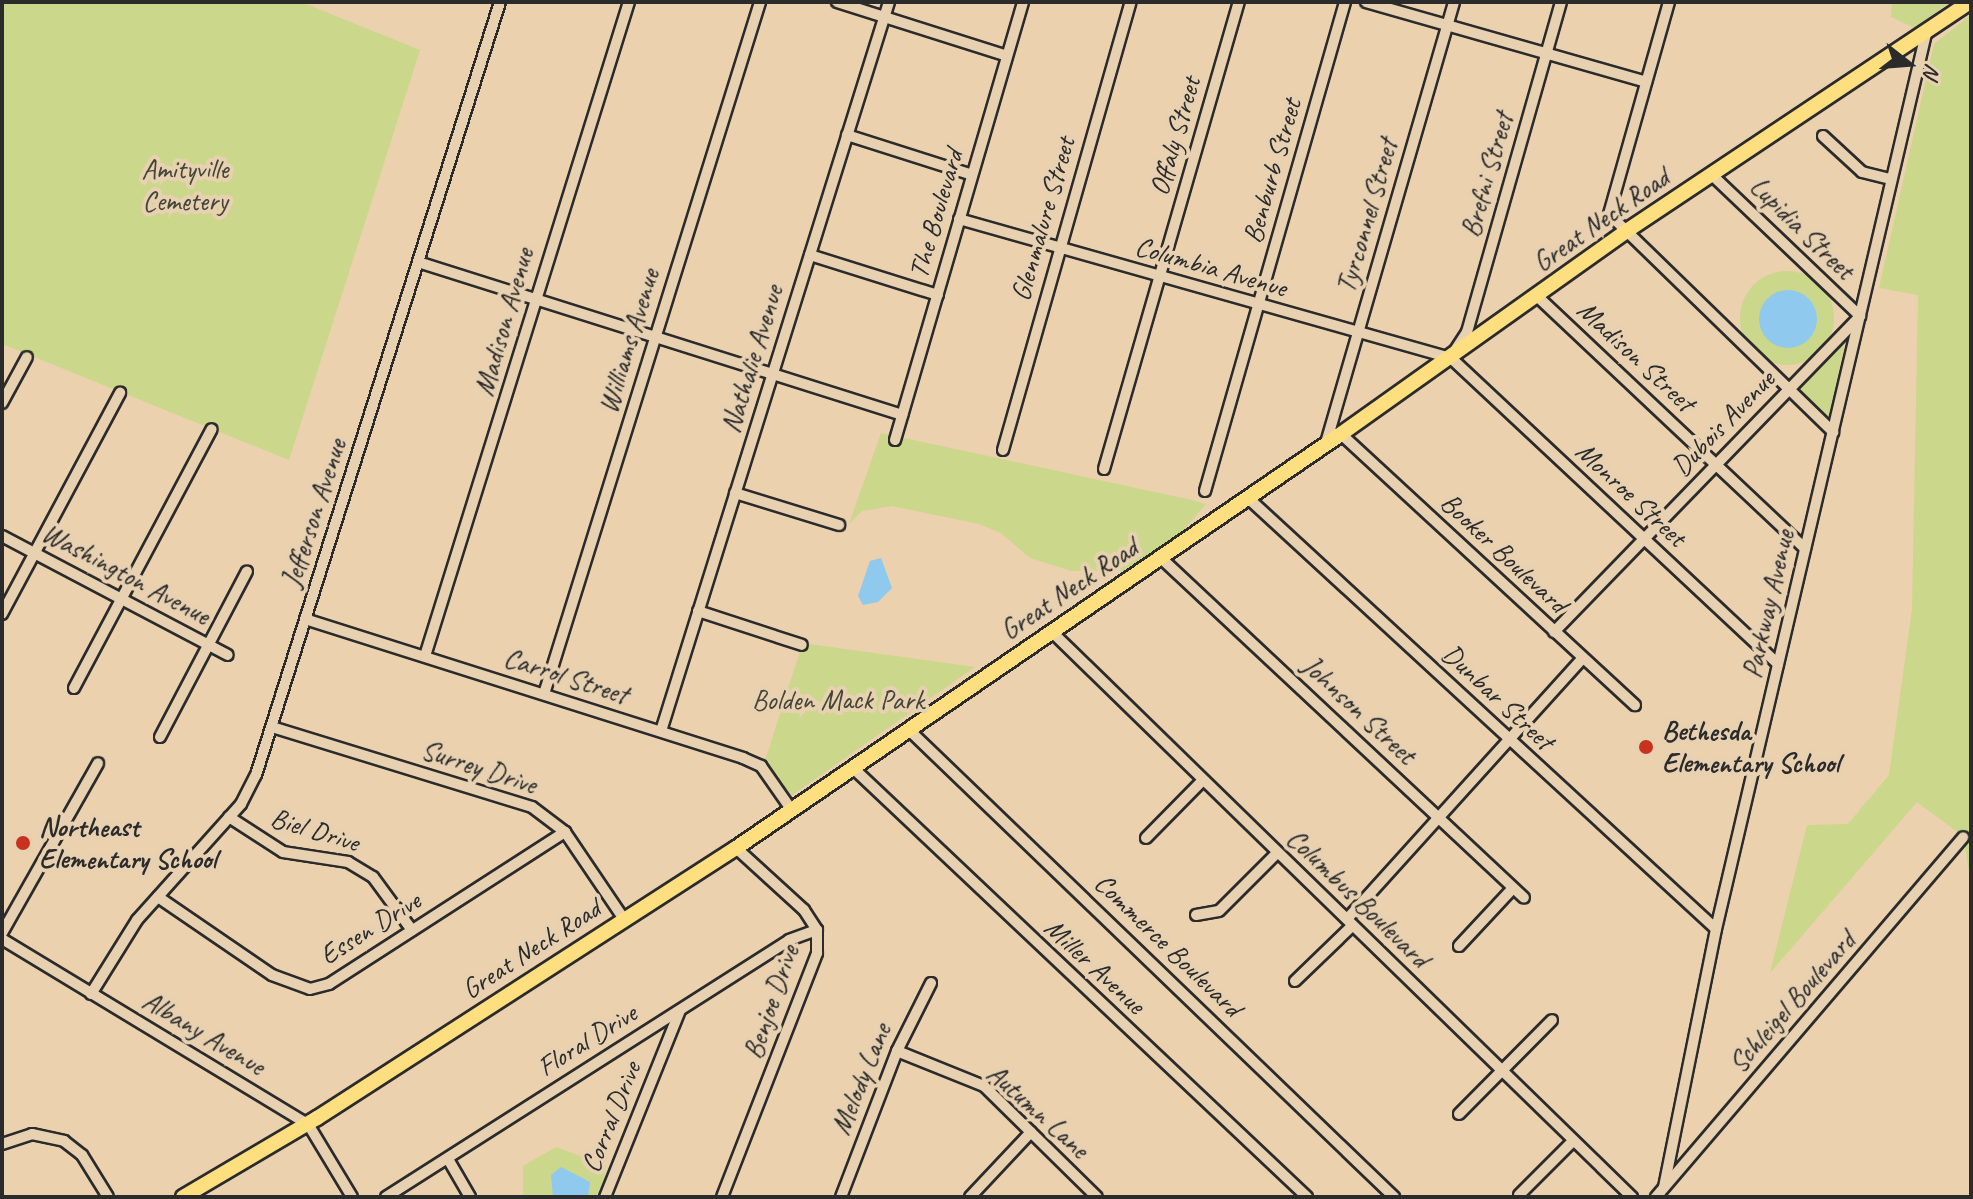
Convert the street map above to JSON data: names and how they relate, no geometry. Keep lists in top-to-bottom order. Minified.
{"streets":{"main road":["Great Neck Road"],"street":["Offaly Street","Benburb Street","Brefni Street","The Boulevard","Tyrconnel Street","Glenmalure Street","Lupidia Street","Columbia Avenue","Madison Avenue","Williams Avenue","Madison Street","Nathalie Avenue","Dubois Avenue","Monroe Street","Jefferson Avenue","Booker Boulevard","Washington Avenue","Parkway Avenue","Carrol Street","Dunbar Street","Johnson Street","Surrey Drive","Biel Drive","Columbus Boulevard","Essen Drive","Commerce Boulevard","Miller Avenue","Benjoe Drive","Schleigel Boulevard","Albany Avenue","Floral Drive","Melody Lane","Autumn Lane","Corral Drive"]},"crossings":[["Offaly Street","Columbia Avenue"],["Benburb Street","Columbia Avenue"],["Brefni Street","Great Neck Road"],["Brefni Street","Columbia Avenue"],["Brefni Street","Monroe Street"],["The Boulevard","Columbia Avenue"],["Tyrconnel Street","Great Neck Road"],["Tyrconnel Street","Columbia Avenue"],["Glenmalure Street","Columbia Avenue"],["Great Neck Road","Lupidia Street"],["Great Neck Road","Columbia Avenue"],["Great Neck Road","Madison Street"],["Great Neck Road","Monroe Street"],["Great Neck Road","Booker Boulevard"],["Great Neck Road","Parkway Avenue"],["Great Neck Road","Carrol Street"],["Great Neck Road","Dunbar Street"],["Great Neck Road","Johnson Street"],["Great Neck Road","Surrey Drive"],["Great Neck Road","Columbus Boulevard"],["Great Neck Road","Commerce Boulevard"],["Great Neck Road","Miller Avenue"],["Great Neck Road","Benjoe Drive"],["Great Neck Road","Albany Avenue"],["Lupidia Street","Dubois Avenue"],["Lupidia Street","Parkway Avenue"],["Columbia Avenue","Monroe Street"],["Madison Avenue","Carrol Street"],["Williams Avenue","Carrol Street"],["Madison Street","Dubois Avenue"],["Madison Street","Parkway Avenue"],["Nathalie Avenue","Carrol Street"],["Dubois Avenue","Monroe Street"],["Dubois Avenue","Booker Boulevard"],["Dubois Avenue","Parkway Avenue"],["Monroe Street","Parkway Avenue"],["Jefferson Avenue","Carrol Street"],["Jefferson Avenue","Surrey Drive"],["Jefferson Avenue","Biel Drive"],["Jefferson Avenue","Essen Drive"],["Jefferson Avenue","Albany Avenue"],["Parkway Avenue","Dunbar Street"],["Parkway Avenue","Schleigel Boulevard"],["Surrey Drive","Essen Drive"],["Biel Drive","Essen Drive"],["Benjoe Drive","Floral Drive"],["Floral Drive","Corral Drive"],["Melody Lane","Autumn Lane"]],"parks":["Amityville Cemetery","Bolden Mack Park"],"places":["Bethesda Elementary School","Northeast Elementary School"],"north":"right"}
